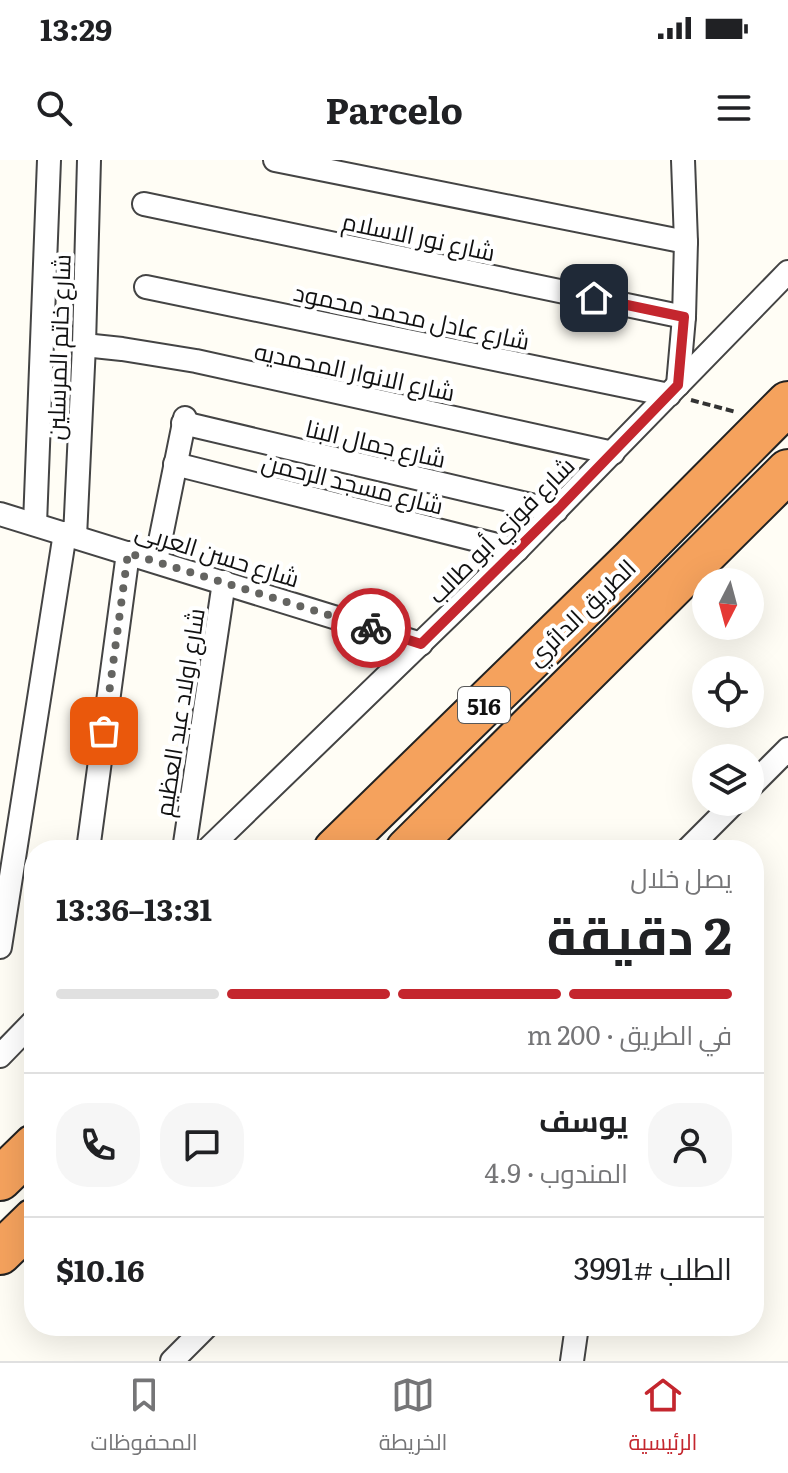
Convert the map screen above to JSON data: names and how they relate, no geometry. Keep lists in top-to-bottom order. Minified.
{"streets":{"highway":["الطريق الدائري","516"],"street":["شارع نور الاسلام","شارع عادل محمد محمود","شارع خاتم المرسلين","شارع الانوار المحمديه","شارع جمال البنا","شارع مسجد الرحمن","شارع فوزي أبو طالب","شارع حسن العربى","شارع اولاد عبد العظيم"]},"crossings":[["شارع عادل محمد محمود","شارع فوزي أبو طالب"],["شارع خاتم المرسلين","شارع الانوار المحمديه"],["شارع خاتم المرسلين","شارع حسن العربى"],["شارع الانوار المحمديه","شارع فوزي أبو طالب"],["شارع جمال البنا","شارع مسجد الرحمن"],["شارع جمال البنا","شارع فوزي أبو طالب"],["شارع مسجد الرحمن","شارع فوزي أبو طالب"],["شارع فوزي أبو طالب","شارع حسن العربى"],["شارع حسن العربى","شارع اولاد عبد العظيم"]],"north":"bottom","page":{"status":"13:29","header":"Parcelo","heading":["2 دقيقة","يصل خلال","13:31–13:36"],"panel":["يوسف","المندوب · 4.9","الطلب #3991","$10.16"],"bar":"في الطريق · 200 m","tabs":["الرئيسية","الخريطة","المحفوظات"]}}
